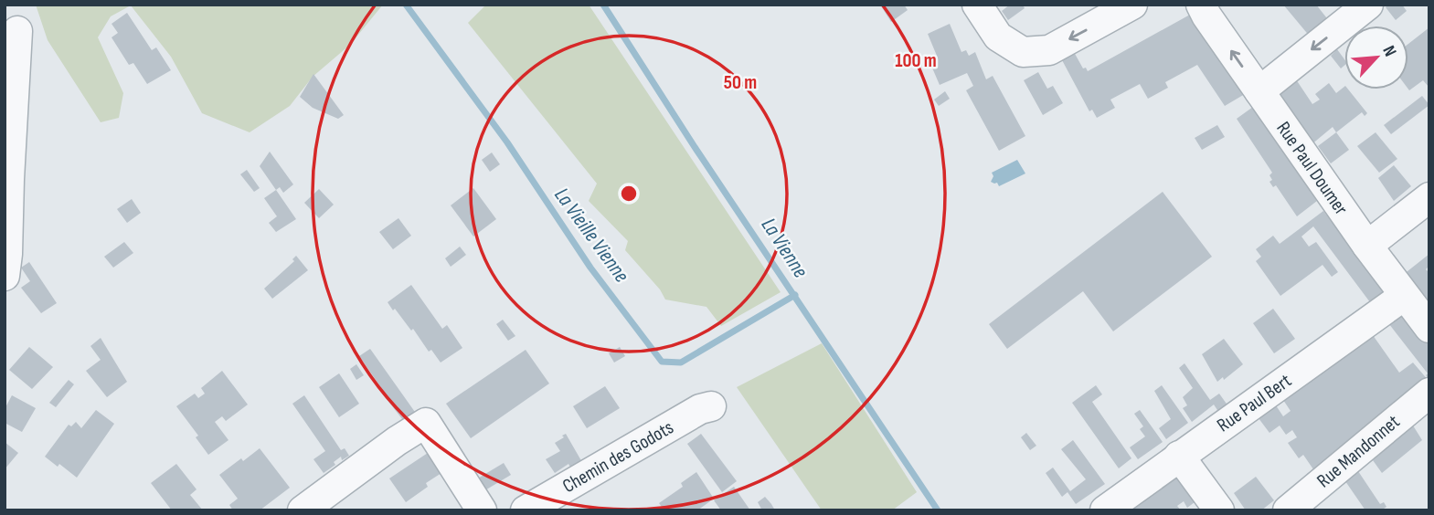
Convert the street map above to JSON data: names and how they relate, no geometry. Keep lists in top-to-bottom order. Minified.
{"streets":{"street":["Rue Paul Doumer","Rue Paul Bert","Rue Mandonnet","Chemin des Godots"]},"crossings":[["Rue Paul Doumer","Rue Paul Bert"]],"water":["La Vieille Vienne","La Vienne"],"north":"top right","rings":["100 m","50 m"]}
